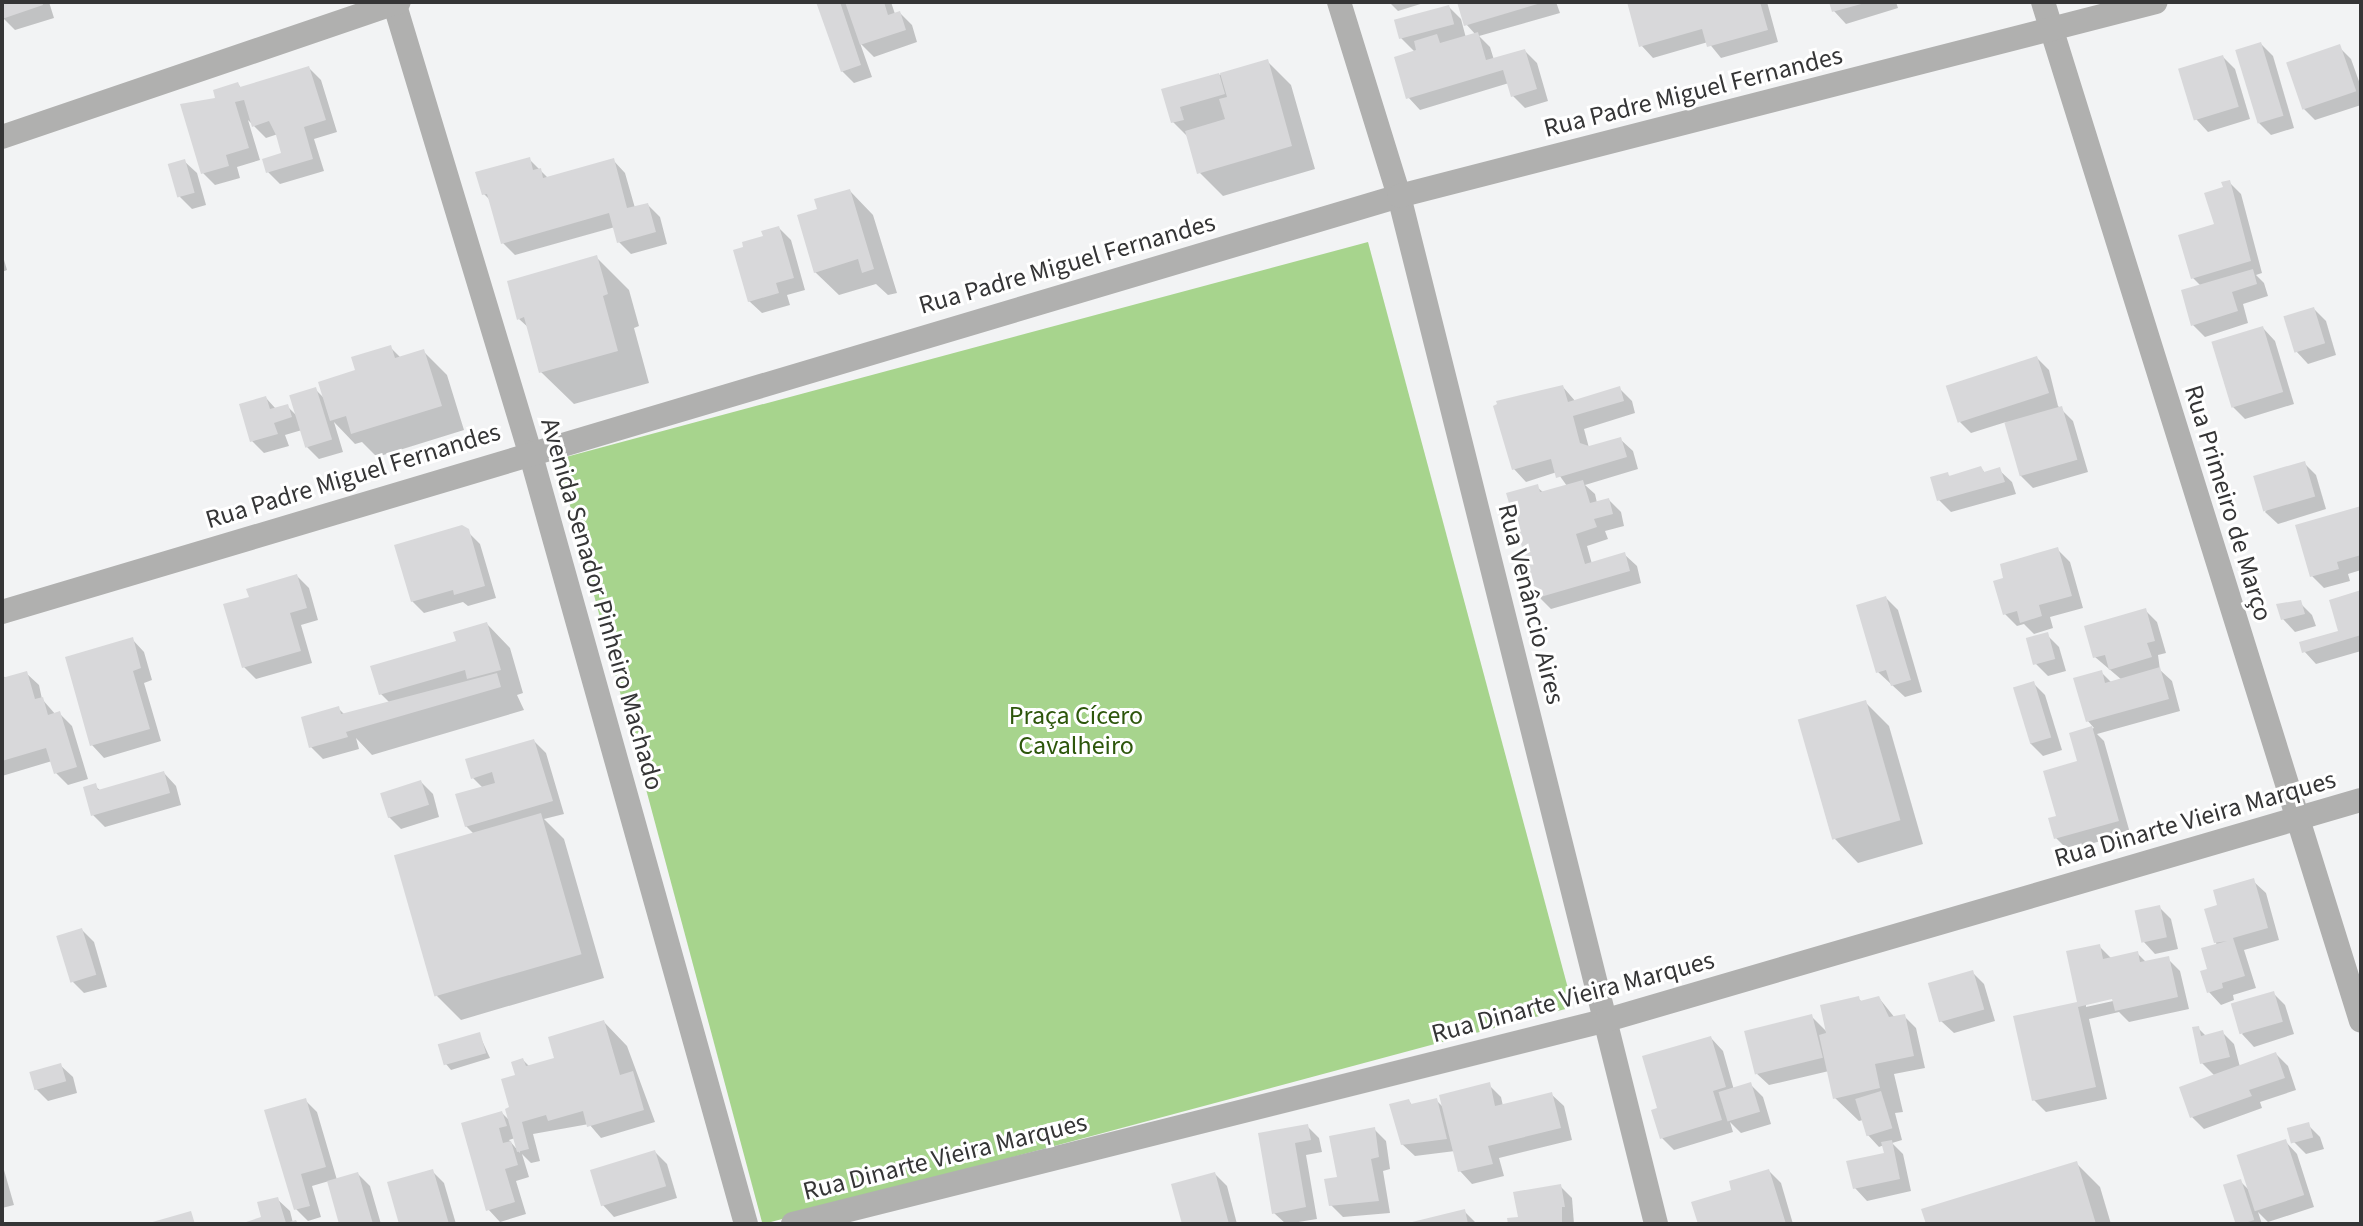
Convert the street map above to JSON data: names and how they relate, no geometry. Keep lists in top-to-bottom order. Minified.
{"streets":{"street":["Rua Padre Miguel Fernandes","Rua Primeiro de Março","Avenida Senador Pinheiro Machado","Rua Venâncio Aires","Rua Dinarte Vieira Marques"]},"crossings":[["Rua Padre Miguel Fernandes","Rua Primeiro de Março"],["Rua Padre Miguel Fernandes","Avenida Senador Pinheiro Machado"],["Rua Padre Miguel Fernandes","Rua Venâncio Aires"],["Rua Primeiro de Março","Rua Dinarte Vieira Marques"],["Rua Venâncio Aires","Rua Dinarte Vieira Marques"]],"parks":["Praça Cícero Cavalheiro"]}
